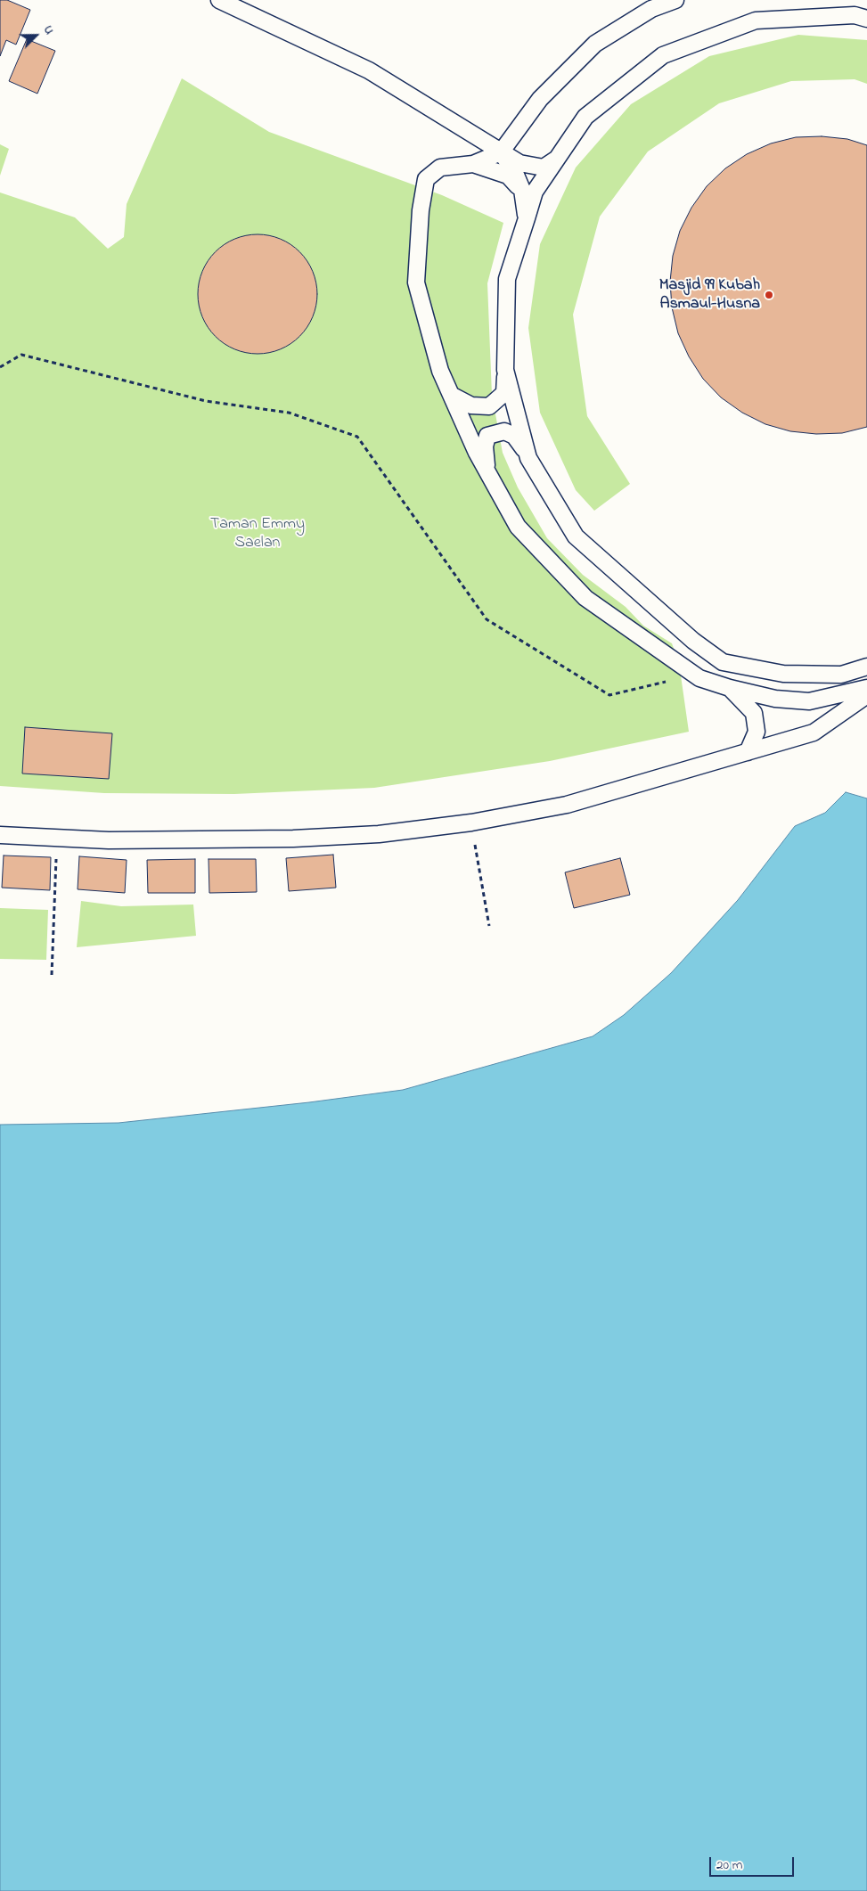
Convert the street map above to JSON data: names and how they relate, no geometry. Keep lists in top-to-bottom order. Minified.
{"parks":["Taman Emmy Saelan"],"places":["Masjid 99 Kubah Asmaul-Husna"],"scale_bar":"20 m","north":"top right"}
